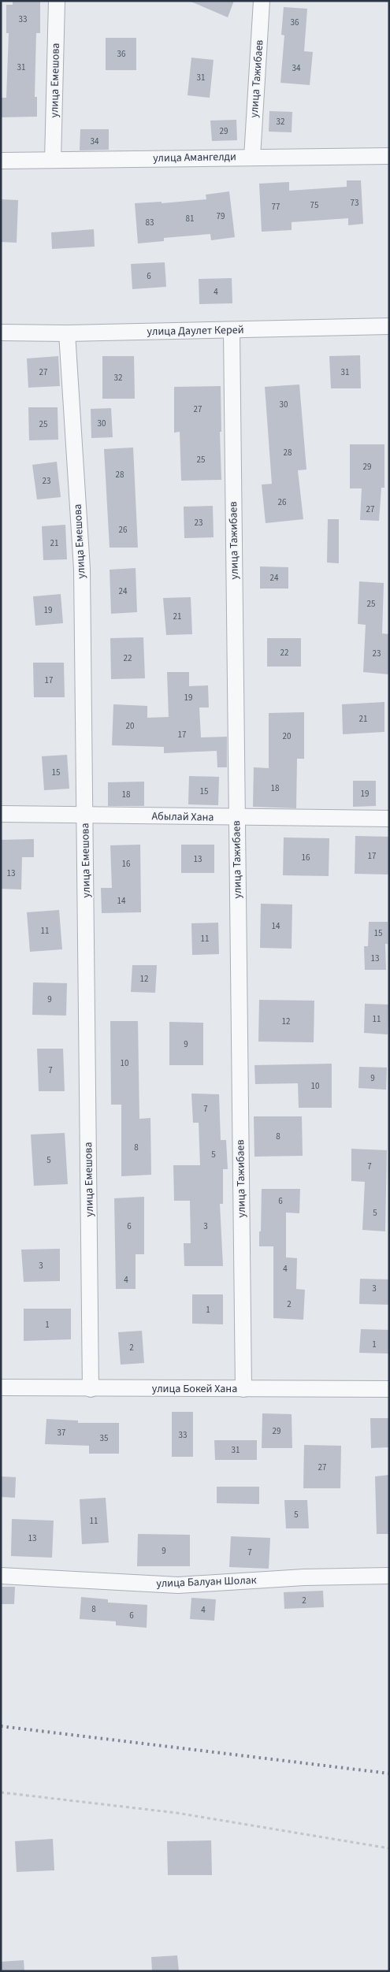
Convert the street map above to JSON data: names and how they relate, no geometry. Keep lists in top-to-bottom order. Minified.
{"streets":{"street":["улица Тажибаев","улица Емешова","улица Амангелди","улица Даулет Керей","Абылай Хана","улица Бокей Хана","улица Балуан Шолак"]},"crossings":[["улица Тажибаев","улица Амангелди"],["улица Тажибаев","улица Даулет Керей"],["улица Тажибаев","Абылай Хана"],["улица Тажибаев","улица Бокей Хана"],["улица Емешова","улица Амангелди"],["улица Емешова","улица Даулет Керей"],["улица Емешова","Абылай Хана"],["улица Емешова","улица Бокей Хана"]],"house_numbers":["33","36","36","31","34","31","32","29","34","73","75","77","79","81","83","6","4","27","31","32","30","27","30","25","28","25","29","28","23","26","27","23","26","21","24","24","25","19","21","22","23","22","17","19","21","20","17","20","15","18","15","19","18","17","16","13","16","13","14","14","11","15","11","13","12","9","11","12","9","10","7","9","10","7","8","8","5","5","7","6","5","6","3","3","4","4","3","2","1","1","1","2","29","37","33","35","31","27","5","11","13","9","7","2","8","4","6"]}
